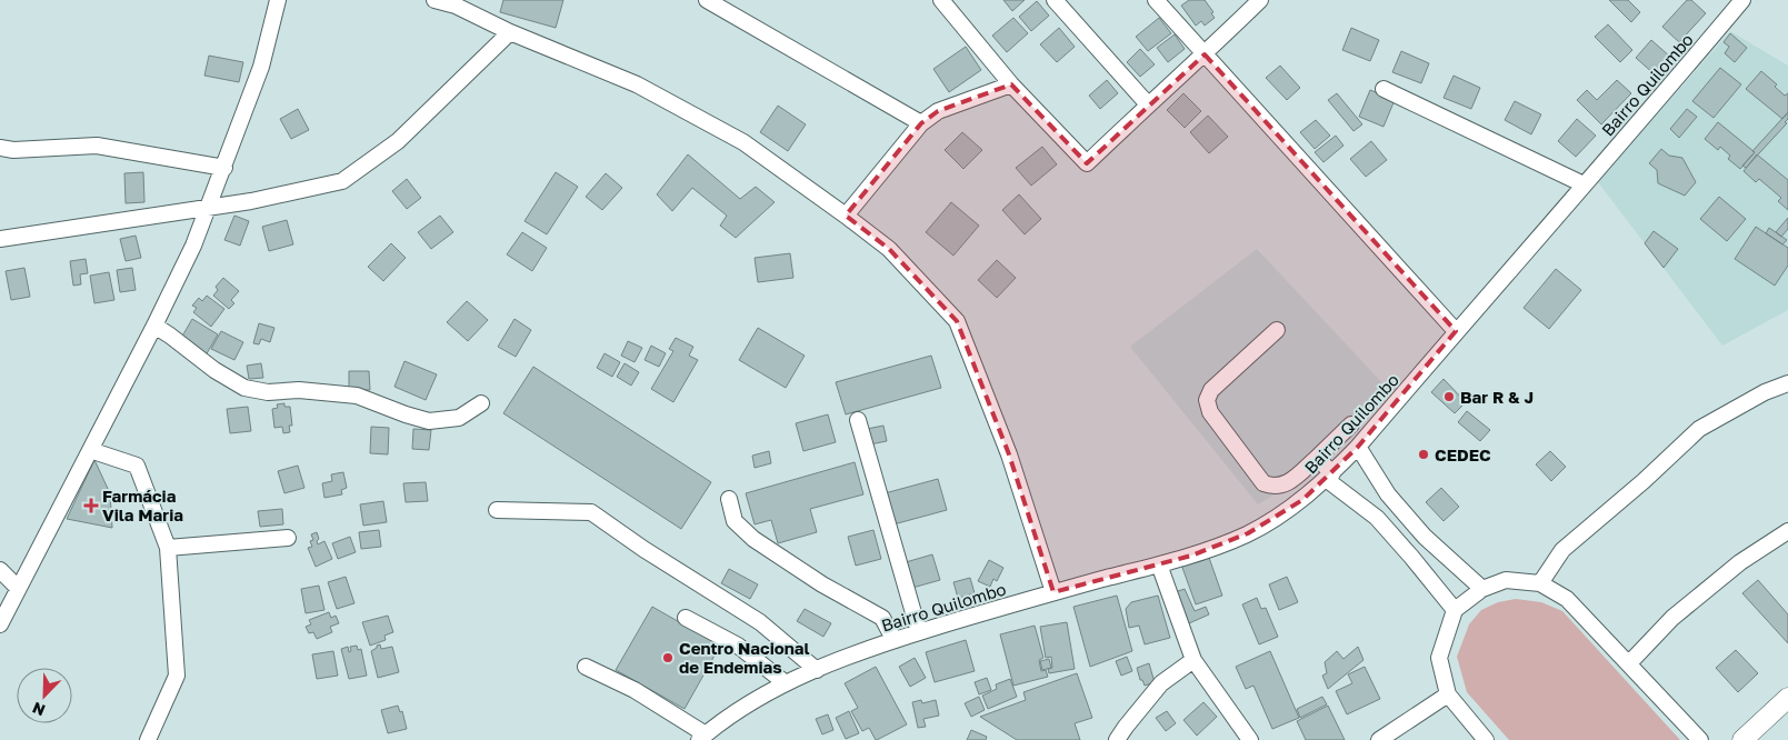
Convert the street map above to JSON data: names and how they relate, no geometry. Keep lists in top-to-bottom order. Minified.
{"streets":{"street":["Bairro Quilombo"]},"places":{"other":["Bar R & J","CEDEC","Centro Nacional de Endemias"],"health":["Farmácia Vila Maria"]},"north":"bottom left"}
